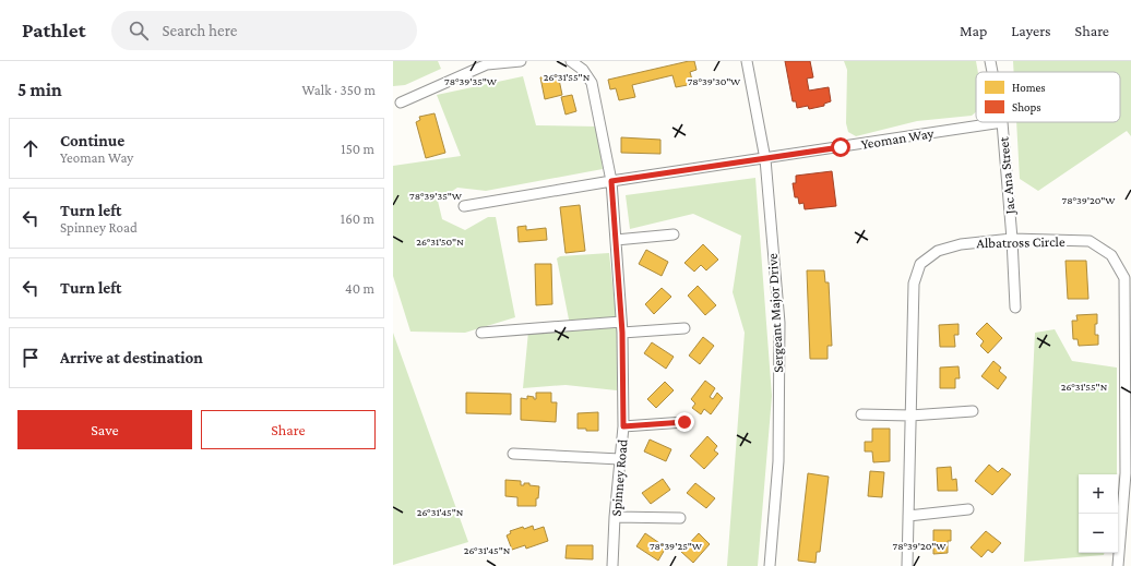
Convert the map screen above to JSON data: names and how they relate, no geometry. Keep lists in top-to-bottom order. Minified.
{"streets":{"street":["Yeoman Way","Jac Ana Street","Albatross Circle","Sergeant Major Drive","Spinney Road"]},"crossings":[["Yeoman Way","Jac Ana Street"],["Yeoman Way","Sergeant Major Drive"],["Yeoman Way","Spinney Road"],["Jac Ana Street","Albatross Circle"]],"legend":["Homes","Shops"],"page":{"header":"Pathlet","search":"Search here","nav":["Map","Layers","Share"],"heading":["5 min","Walk · 350 m"],"list":[["Continue","Yeoman Way","150 m"],["Turn left","Spinney Road","160 m"],["Turn left","40 m"],"Arrive at destination"],"buttons":["Save","Share"],"map_buttons":["+","−"]},"coordinates":["26°31'55\"N","78°39'35\"W","78°39'30\"W","78°39'20\"W","26°31'50\"N","26°31'45\"N","78°39'25\"W"]}
